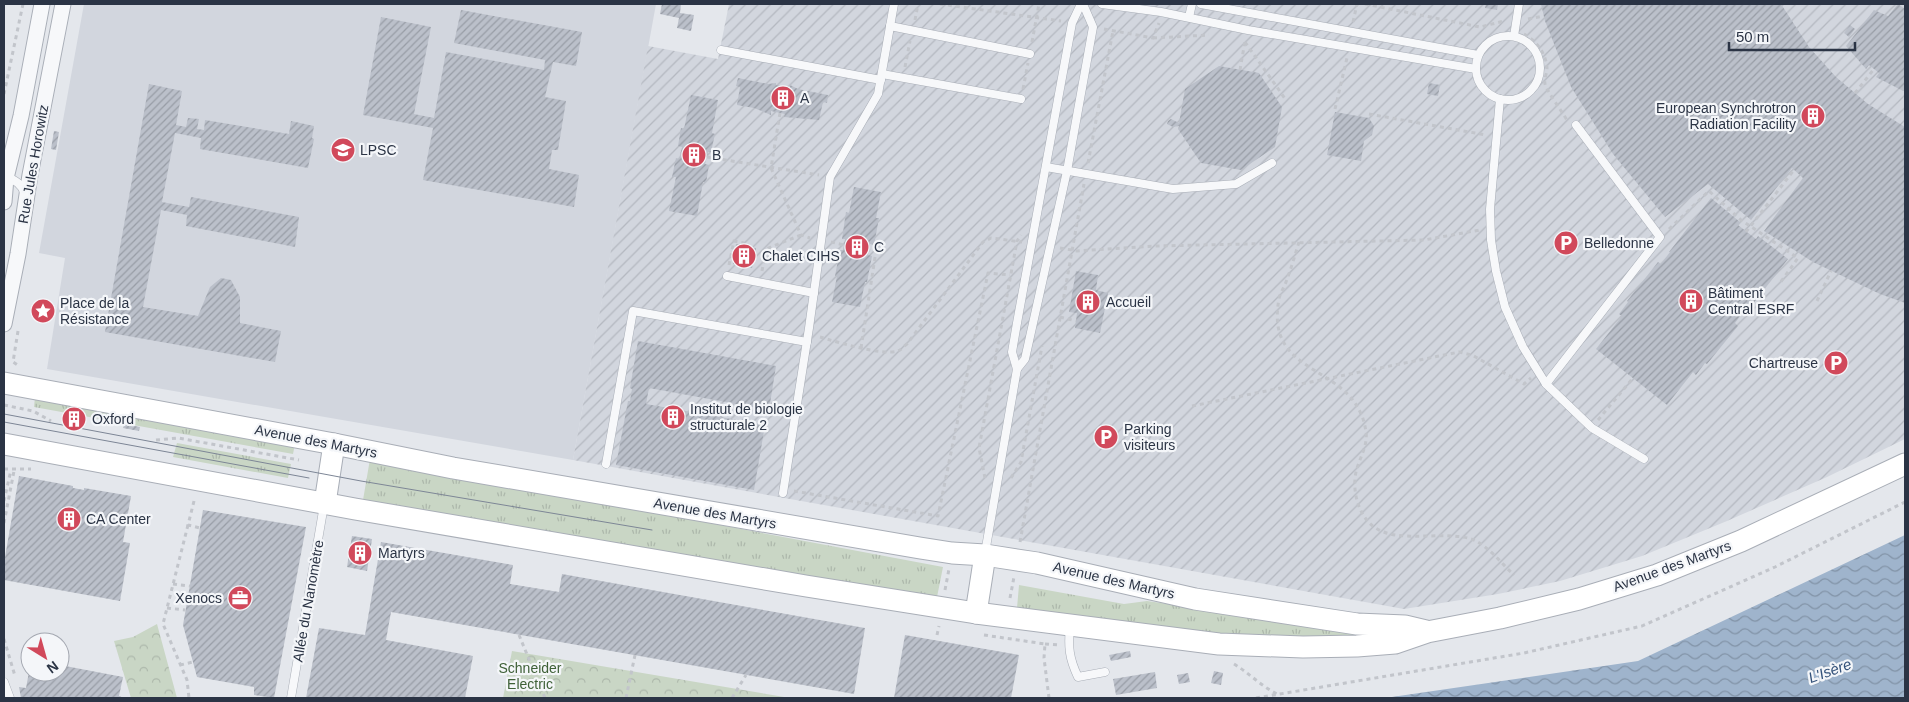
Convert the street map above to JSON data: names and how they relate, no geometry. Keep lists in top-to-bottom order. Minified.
{"streets":{"main road":["Avenue des Martyrs"],"street":["Rue Jules Horowitz"],"lane":["Allée du Nanomètre"]},"crossings":[["Avenue des Martyrs","Allée du Nanomètre"]],"water":["L'Isère"],"parks":["Schneider Electric"],"places":{"building":["A","European Synchrotron Radiation Facility","B","C","Chalet CIHS","Bâtiment Central ESRF","Accueil","Institut de biologie structurale 2","Oxford","CA Center","Martyrs"],"school or university":["LPSC"],"parking":["Belledonne","Chartreuse","Parking visiteurs"],"place":["Place de la Résistance"],"office":["Xenocs"]},"scale_bar":"50 m","north":"bottom right"}
